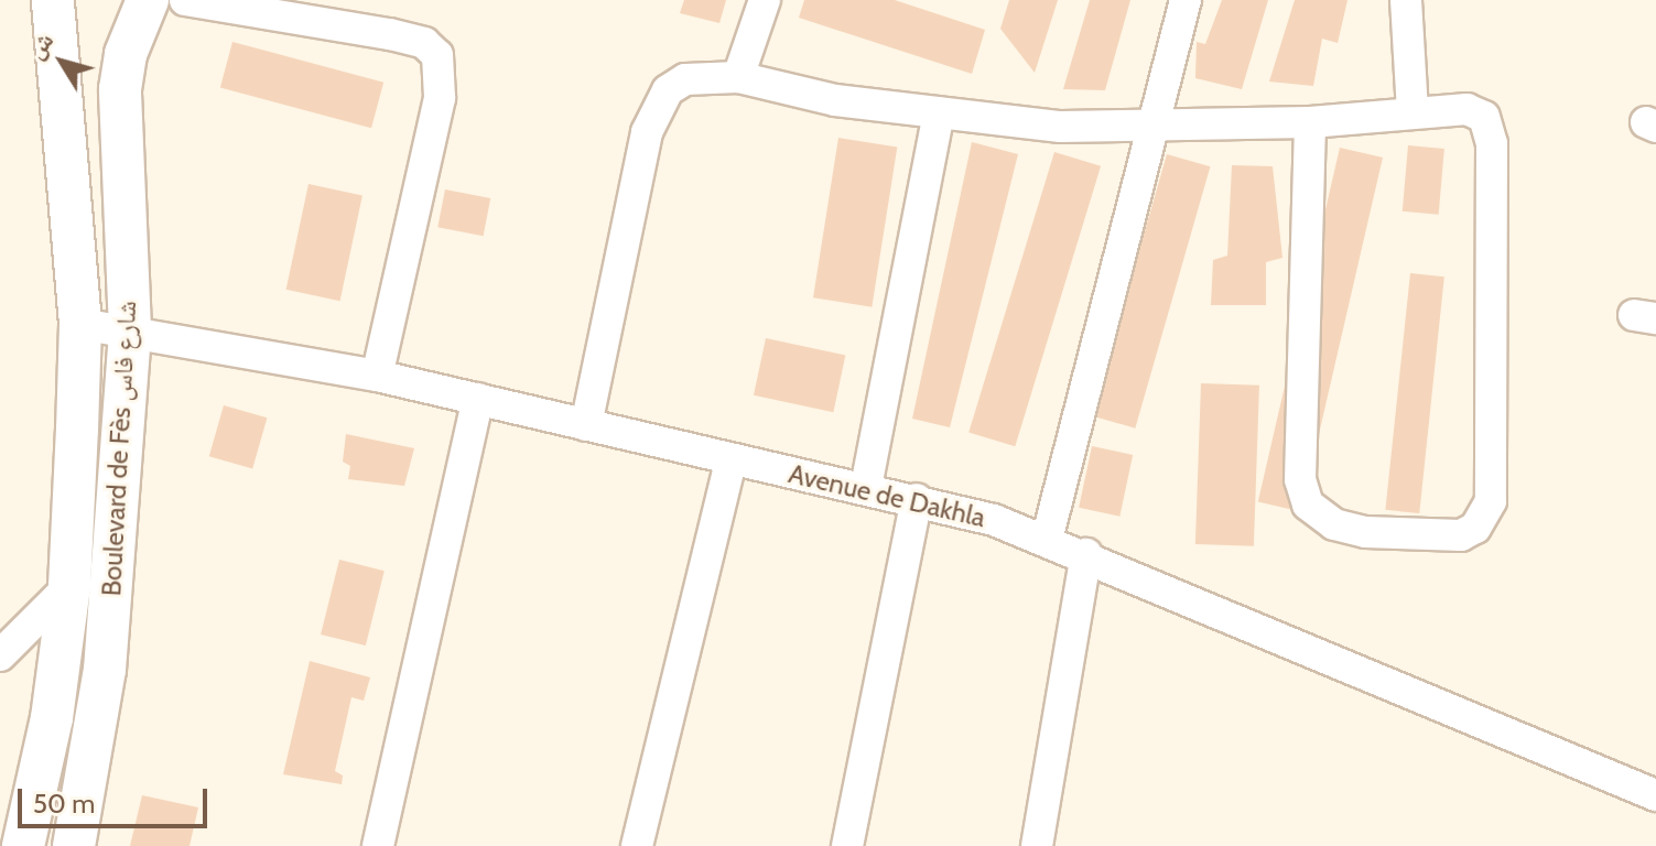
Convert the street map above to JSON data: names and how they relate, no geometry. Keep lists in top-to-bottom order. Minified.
{"streets":{"main road":["Boulevard de Fès شارع فاس"],"street":["Avenue de Dakhla"]},"crossings":[["Boulevard de Fès شارع فاس","Avenue de Dakhla"]],"scale_bar":"50 m","north":"top left"}
